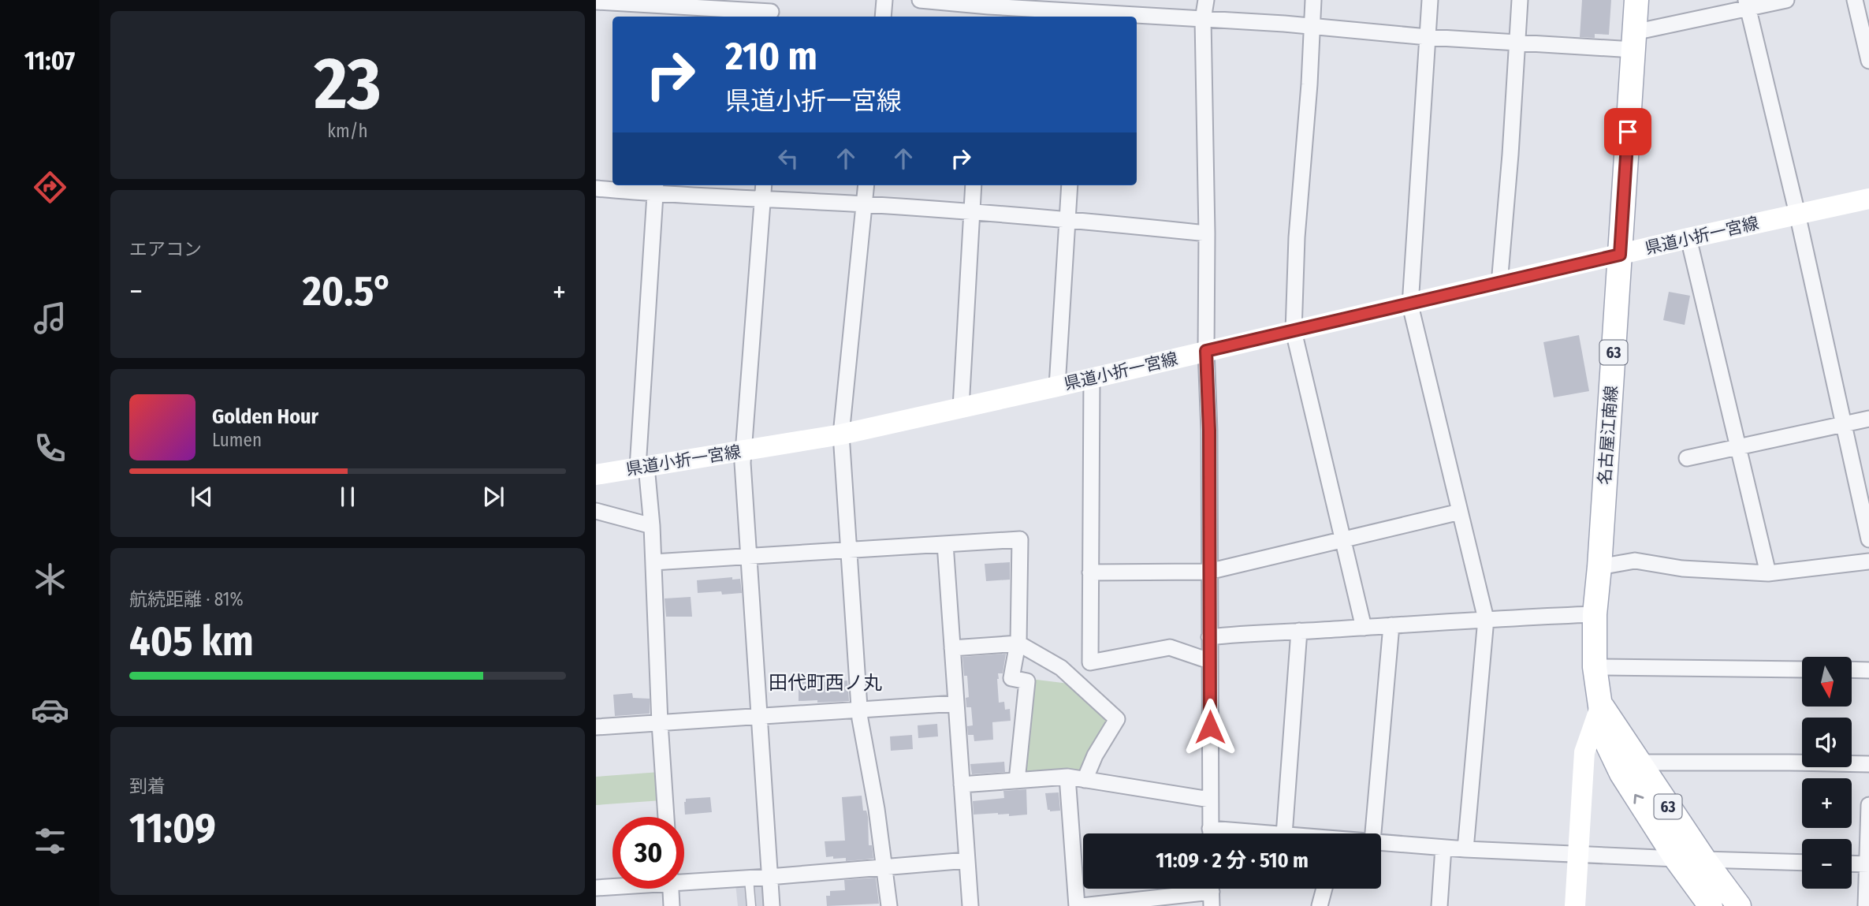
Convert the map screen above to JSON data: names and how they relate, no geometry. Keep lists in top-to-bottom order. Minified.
{"streets":{"main road":["県道小折一宮線","63","名古屋江南線"]},"crossings":[["県道小折一宮線","名古屋江南線"]],"districts":["田代町西ノ丸"],"north":"bottom","page":{"tabs":"11:07","tile":[["23","km/h"],"エアコン",["航続距離 · 81%","405 km"],["到着","11:09"]],"turn":["210 m","県道小折一宮線"],"heat":["−","20.5°","+"],"song":["Golden Hour","Lumen"],"map_buttons":["+","−"],"limit":"30","trip":"11:09 · 2 分 · 510 m"}}
